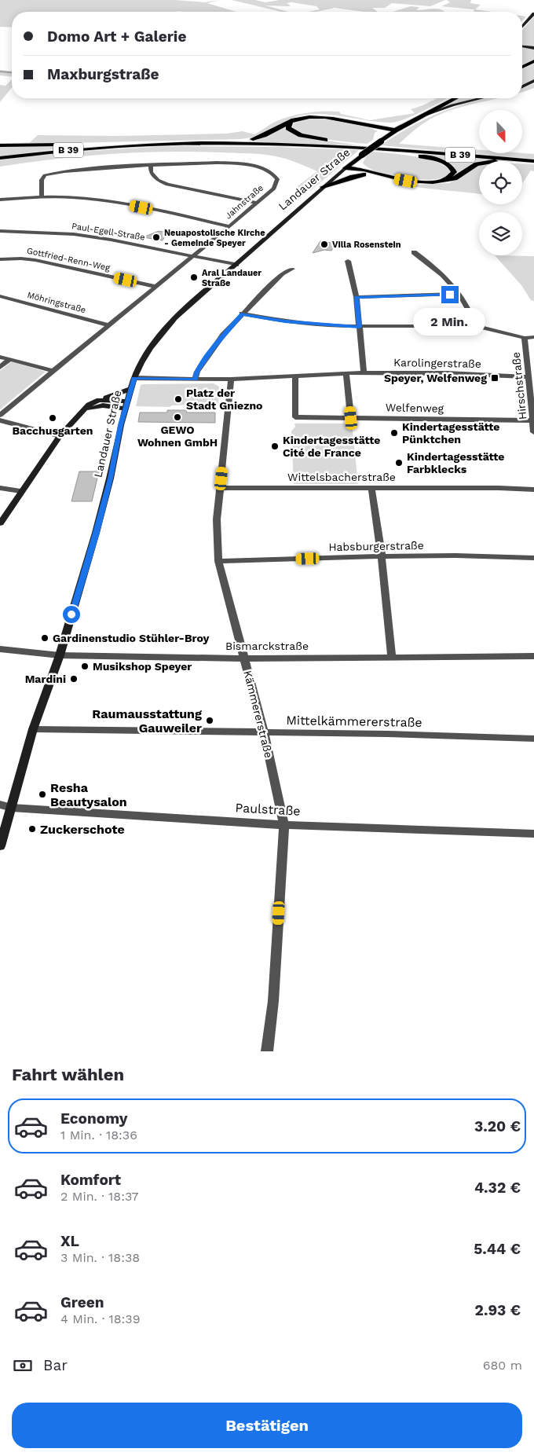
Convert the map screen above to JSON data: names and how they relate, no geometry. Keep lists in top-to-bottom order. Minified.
{"streets":{"main road":["B 39","Landauer Straße"],"street":["Jahnstraße","Paul-Egell-Straße","Gottfried-Renn-Weg","Möhringstraße","Karolingerstraße","Hirschstraße","Welfenweg","Wittelsbacherstraße","Habsburgerstraße","Bismarckstraße","Kämmererstraße","Mittelkämmererstraße","Paulstraße"]},"crossings":[["Landauer Straße","Paul-Egell-Straße"],["Landauer Straße","Karolingerstraße"],["Landauer Straße","Bismarckstraße"],["Landauer Straße","Mittelkämmererstraße"],["Landauer Straße","Paulstraße"],["Jahnstraße","Paul-Egell-Straße"],["Jahnstraße","Gottfried-Renn-Weg"],["Jahnstraße","Möhringstraße"],["Karolingerstraße","Hirschstraße"],["Karolingerstraße","Welfenweg"],["Karolingerstraße","Kämmererstraße"],["Hirschstraße","Welfenweg"],["Wittelsbacherstraße","Kämmererstraße"],["Habsburgerstraße","Kämmererstraße"],["Bismarckstraße","Kämmererstraße"],["Kämmererstraße","Mittelkämmererstraße"],["Kämmererstraße","Paulstraße"]],"places":{"other":["Neuapostolische Kirche - Gemeinde Speyer","Villa Rosenstein","Aral Landauer Straße","Platz der Stadt Gniezno","GEWO Wohnen GmbH","Bacchusgarten","Kindertagesstätte Pünktchen","Kindertagesstätte Cité de France","Kindertagesstätte Farbklecks","Gardinenstudio Stühler-Broy","Musikshop Speyer","Mardini","Raumausstattung Gauweiler","Resha Beautysalon","Zuckerschote"],"transit":["Speyer, Welfenweg"]},"north":"bottom","page":{"banner":["Domo Art + Galerie","Maxburgstraße"],"bubble":"2 Min.","heading":"Fahrt wählen","list":[{"name":"Economy","note":"1 Min. · 18:36","value":"3.20 €"},{"name":"Komfort","note":"2 Min. · 18:37","value":"4.32 €"},{"name":"XL","note":"3 Min. · 18:38","value":"5.44 €"},{"name":"Green","note":"4 Min. · 18:39","value":"2.93 €"}],"pay":["Bar","680 m"],"buttons":"Bestätigen"}}
